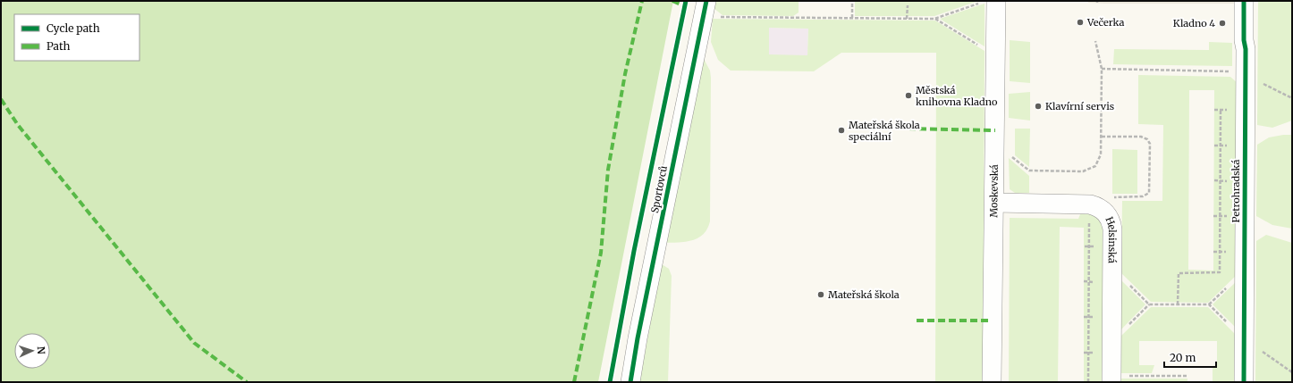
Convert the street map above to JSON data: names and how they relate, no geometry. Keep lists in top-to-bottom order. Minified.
{"streets":{"street":["Sportovců","Petrohradská","Moskevská","Helsinská"]},"crossings":[["Moskevská","Helsinská"]],"places":["Večerka","Kladno 4","Městská knihovna Kladno","Klavírní servis","Mateřská škola speciální","Mateřská škola"],"legend":["Cycle path","Path"],"scale_bar":"20 m","north":"right"}
